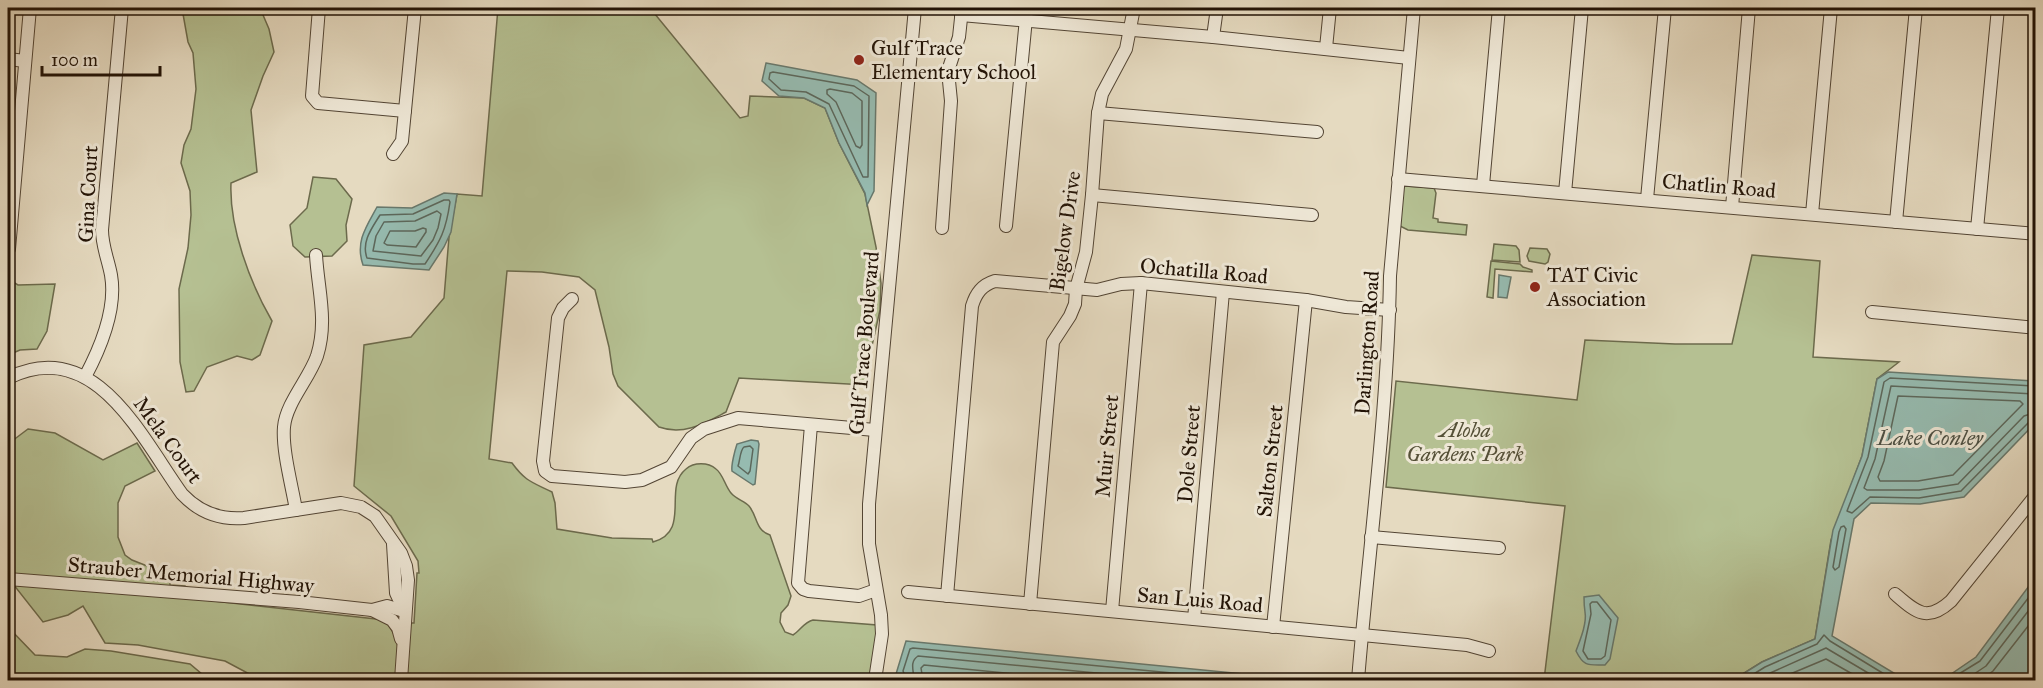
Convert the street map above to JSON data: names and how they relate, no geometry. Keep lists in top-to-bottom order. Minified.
{"streets":{"street":["Chatlin Road","Gina Court","Bigelow Drive","Ochatilla Road","Gulf Trace Boulevard","Darlington Road","Mela Court","Muir Street","Dole Street","Salton Street","Strauber Memorial Highway","San Luis Road"]},"crossings":[["Chatlin Road","Darlington Road"],["Gina Court","Mela Court"],["Bigelow Drive","Ochatilla Road"],["Bigelow Drive","San Luis Road"],["Ochatilla Road","Darlington Road"],["Ochatilla Road","Muir Street"],["Ochatilla Road","Dole Street"],["Ochatilla Road","Salton Street"],["Ochatilla Road","San Luis Road"],["Darlington Road","San Luis Road"],["Mela Court","Strauber Memorial Highway"],["Muir Street","San Luis Road"],["Dole Street","San Luis Road"],["Salton Street","San Luis Road"]],"water":["Lake Conley"],"parks":["Aloha Gardens Park"],"places":["Gulf Trace Elementary School","TAT Civic Association"],"scale_bar":"100 m"}
